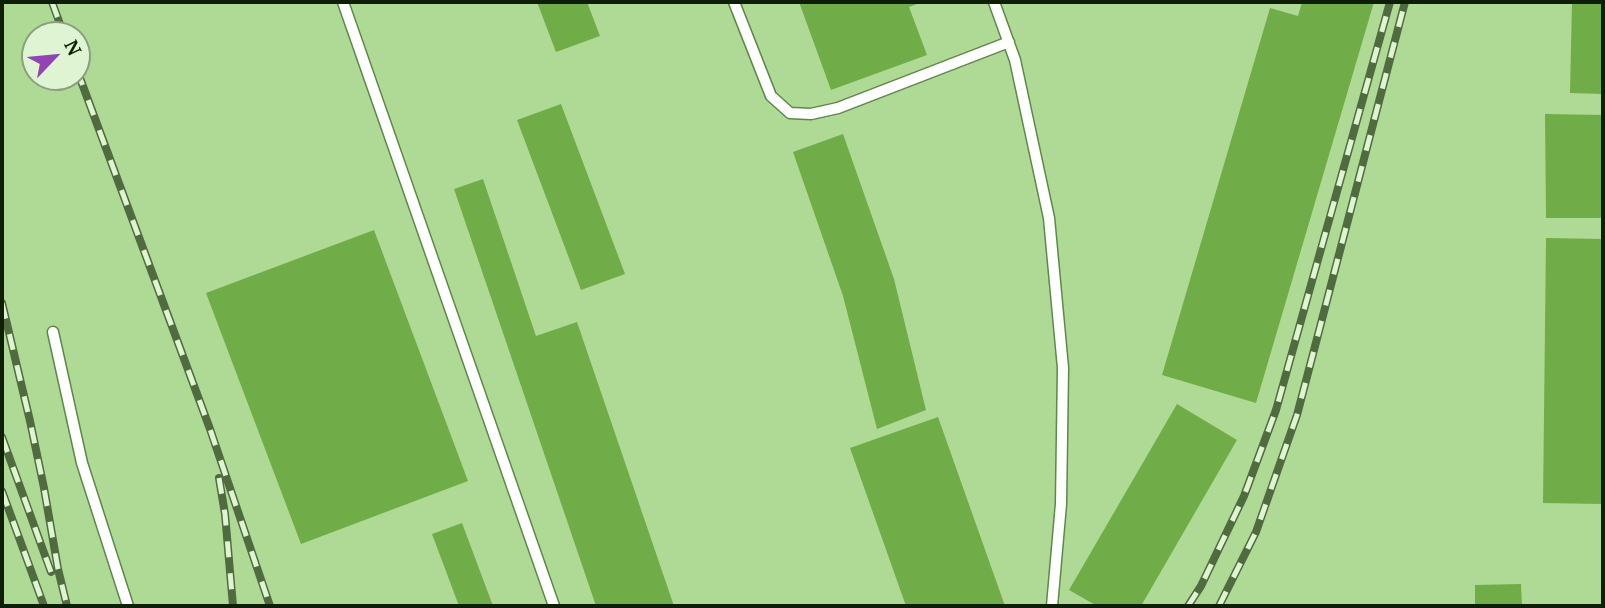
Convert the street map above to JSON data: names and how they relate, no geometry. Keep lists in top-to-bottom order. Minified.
{"north":"top right"}
